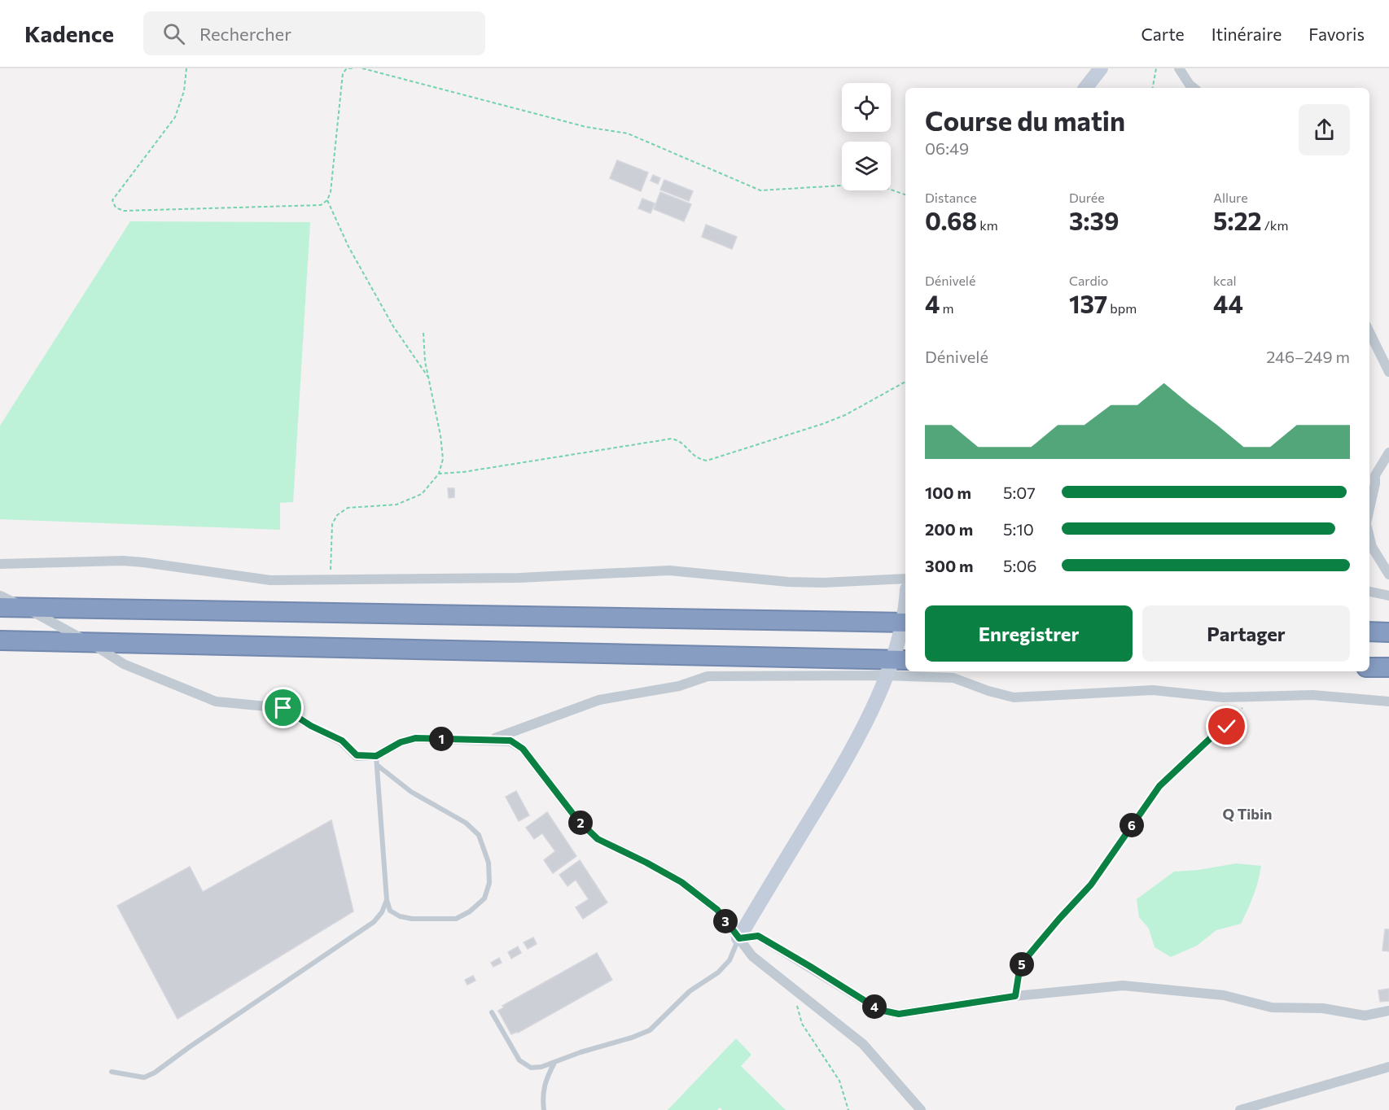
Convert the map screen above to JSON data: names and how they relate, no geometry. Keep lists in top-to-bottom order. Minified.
{"districts":["Q Tibin"],"page":{"header":"Kadence","search":"Rechercher","nav":["Carte","Itinéraire","Favoris"],"heading":["Course du matin","06:49"],"stats":[["Distance","0.68 km"],["Durée","3:39"],["Allure","5:22 /km"],["Dénivelé","4 m"],["Cardio","137 bpm"],["kcal","44"]],"chart":["Dénivelé","246–249 m"],"list":[{"name":"100 m","note":"5:07"},{"name":"200 m","note":"5:10"},{"name":"300 m","note":"5:06"}],"buttons":["Enregistrer","Partager"],"pins":["1","2","6","3","5","4"]}}
